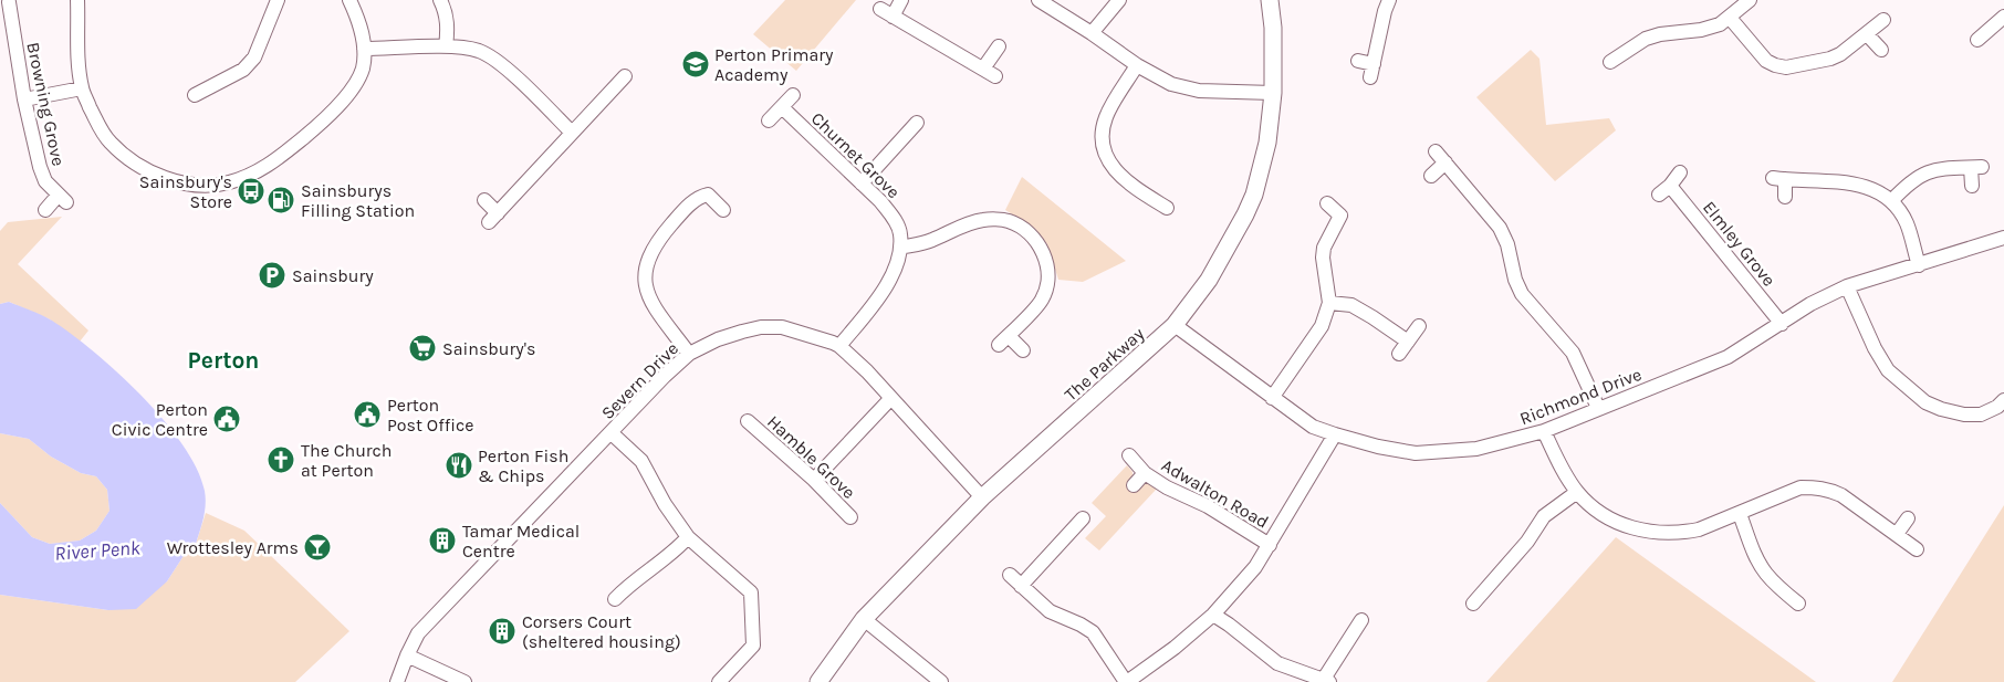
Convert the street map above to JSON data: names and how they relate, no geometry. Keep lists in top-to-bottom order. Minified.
{"streets":{"street":["Browning Grove","Churnet Grove","Elmley Grove","The Parkway","Severn Drive","Richmond Drive","Hamble Grove","Adwalton Road"]},"crossings":[["Churnet Grove","Severn Drive"],["Elmley Grove","Richmond Drive"],["The Parkway","Severn Drive"],["The Parkway","Richmond Drive"]],"districts":["Perton"],"water":["River Penk"],"places":{"school or university":["Perton Primary Academy"],"bus stop":["Sainsbury's Store"],"fuel station":["Sainsburys Filling Station"],"parking":["Sainsbury"],"supermarket":["Sainsbury's"],"public building":["Perton Post Office","Perton Civic Centre"],"church":["The Church at Perton"],"restaurant":["Perton Fish & Chips"],"building":["Tamar Medical Centre","Corsers Court (sheltered housing)"],"bar":["Wrottesley Arms"]}}
